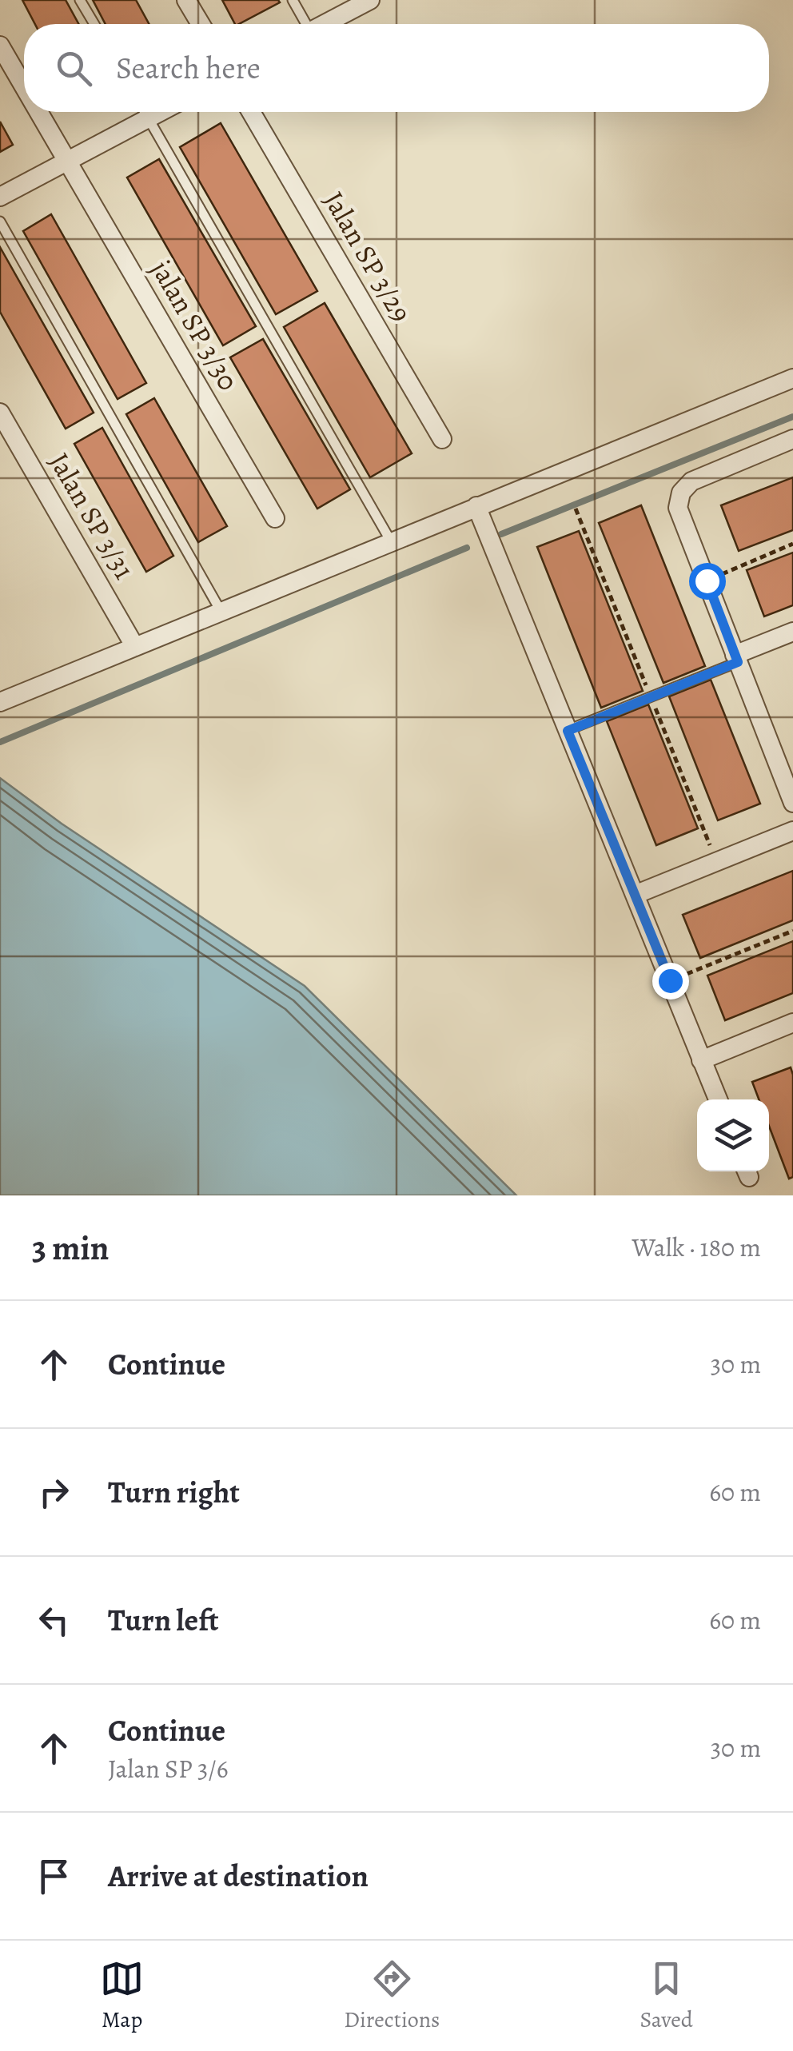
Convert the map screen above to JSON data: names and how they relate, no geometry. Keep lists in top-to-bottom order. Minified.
{"streets":{"street":["Jalan SP 3/29","jalan SP 3/30","Jalan SP 3/31"]},"page":{"search":"Search here","heading":["3 min","Walk · 180 m"],"list":[["Continue","30 m"],["Turn right","60 m"],["Turn left","60 m"],["Continue","Jalan SP 3/6","30 m"],"Arrive at destination"],"nav":["Map","Directions","Saved"]}}
